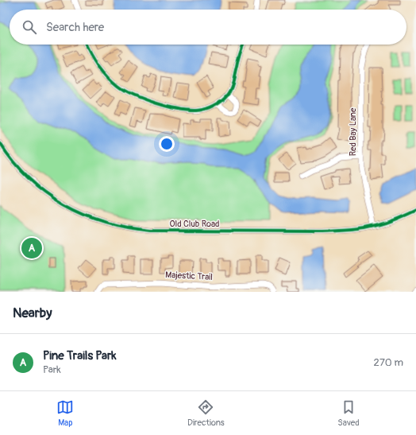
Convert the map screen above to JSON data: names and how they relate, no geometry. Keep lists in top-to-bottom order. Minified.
{"streets":{"street":["Red Bay Lane","Old Club Road","Majestic Trail"]},"crossings":[["Red Bay Lane","Old Club Road"]],"page":{"search":"Search here","pins":"A","heading":"Nearby","list":[{"mark":"A","name":"Pine Trails Park","note":"Park","value":"270 m"}],"nav":["Map","Directions","Saved"]}}
